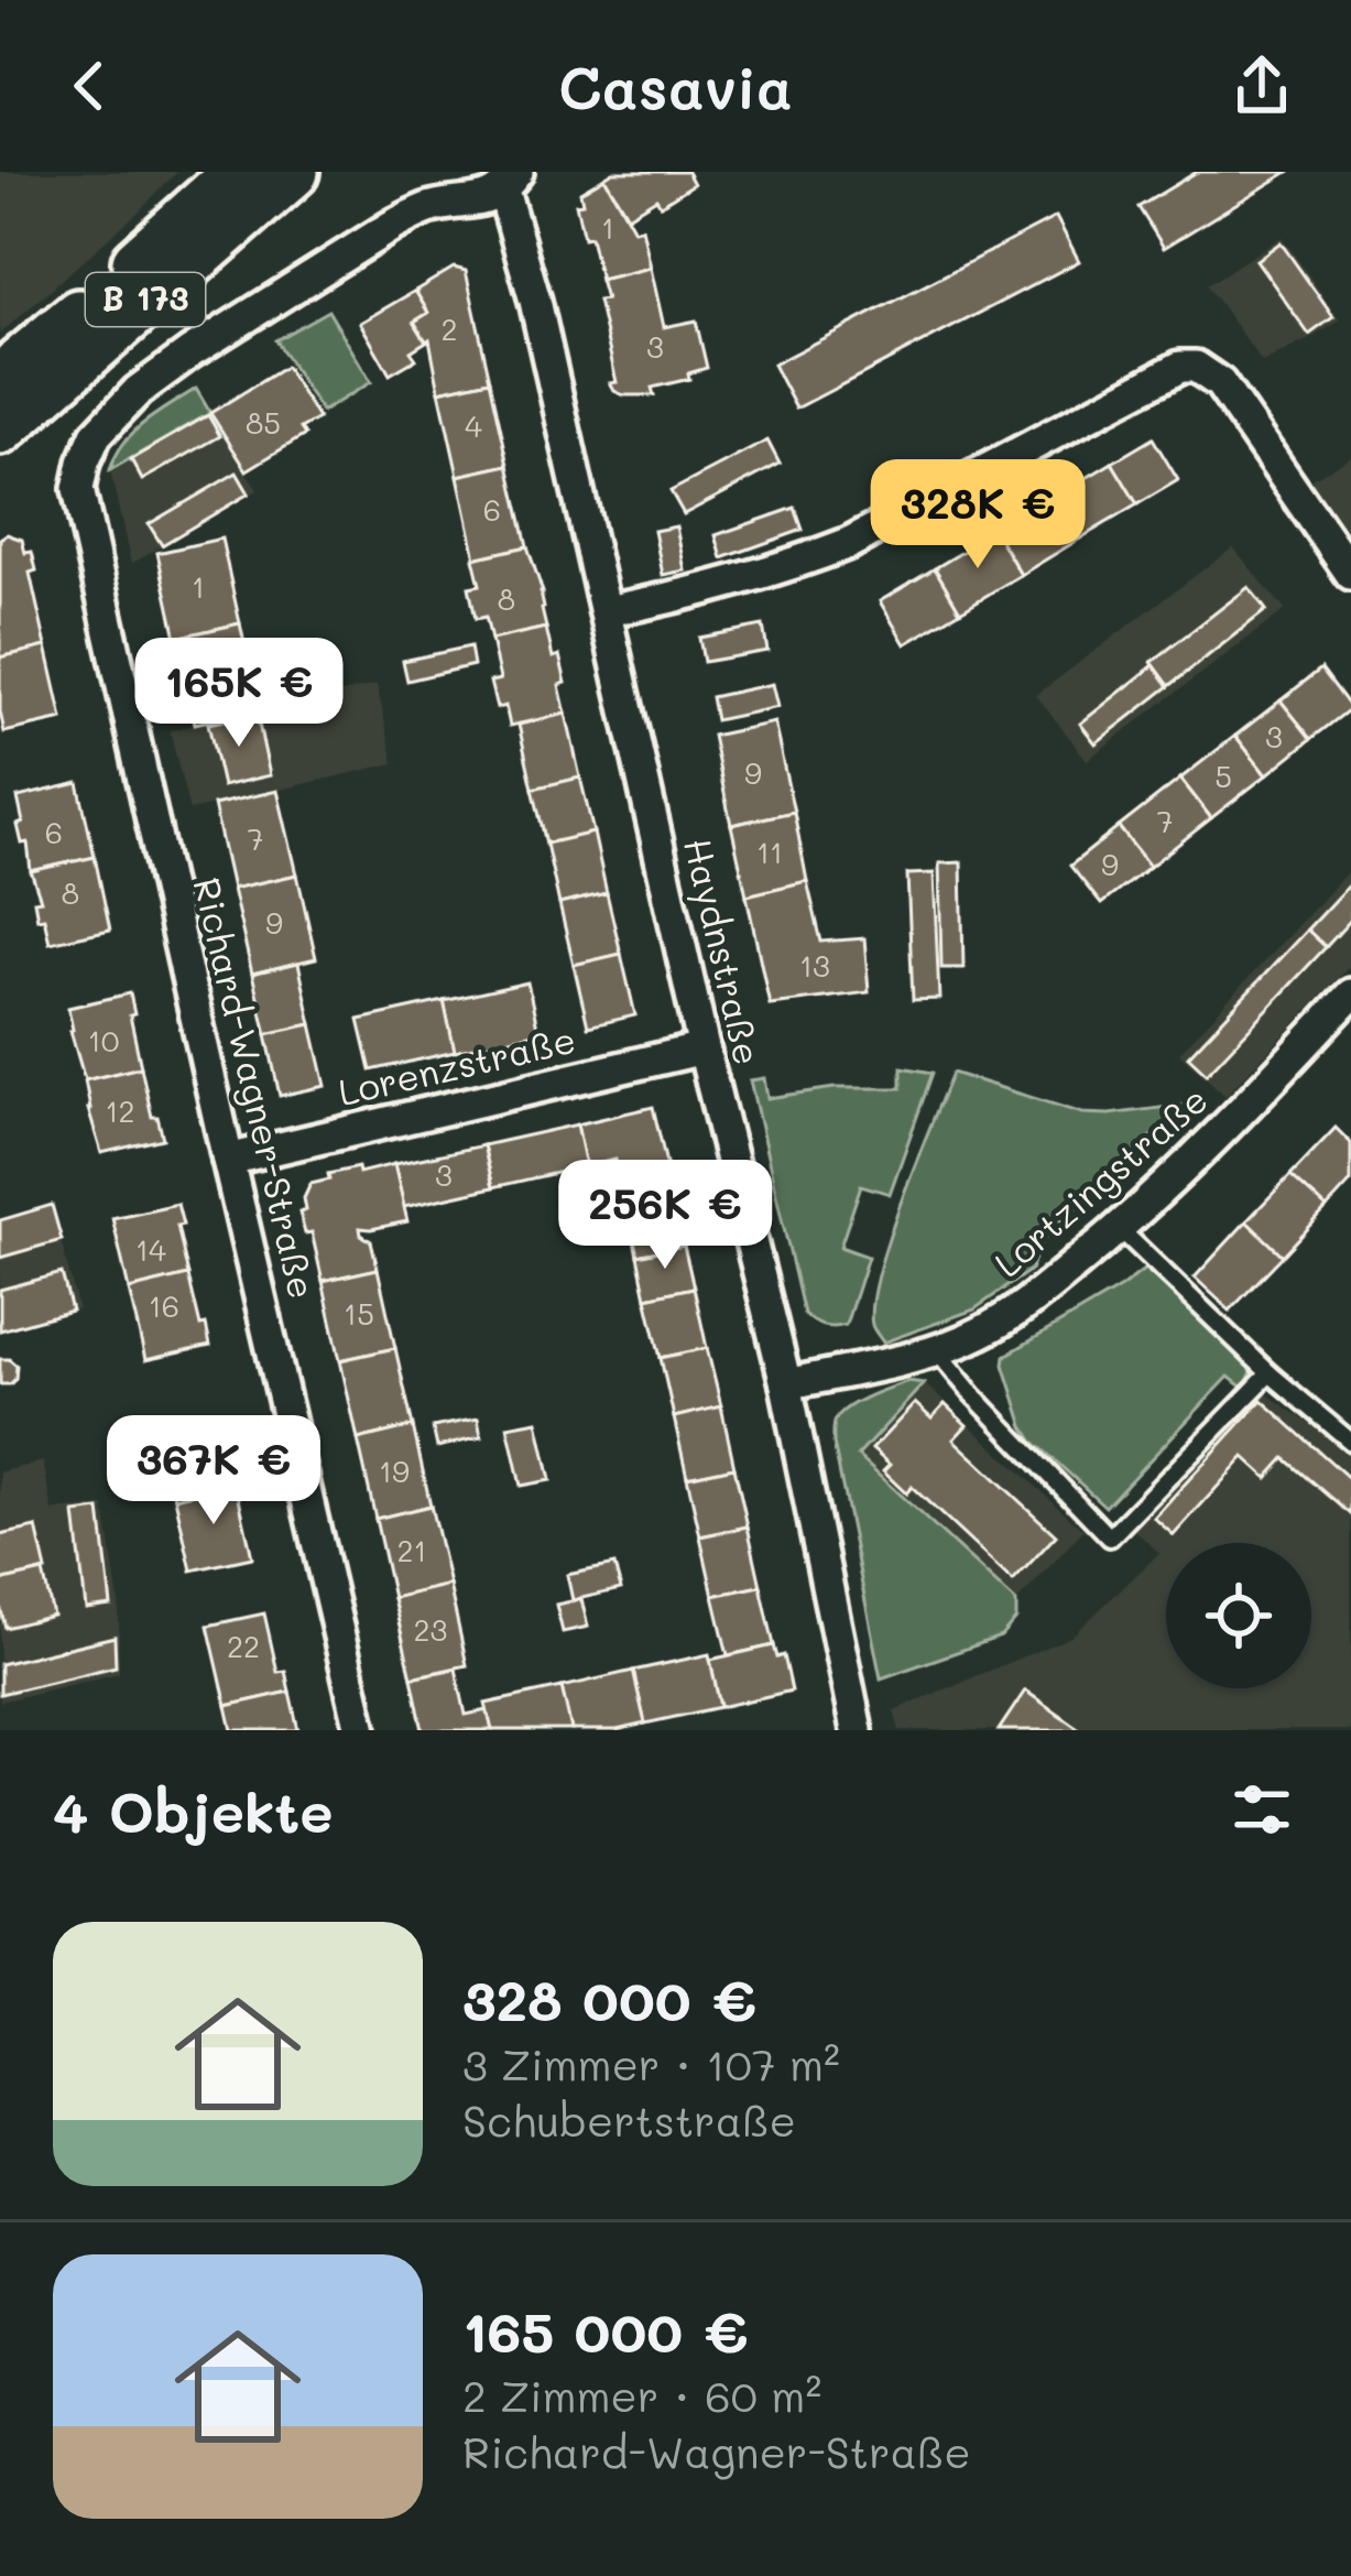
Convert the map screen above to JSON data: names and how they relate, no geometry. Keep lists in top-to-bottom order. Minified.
{"streets":{"main road":["B 173"],"street":["Haydnstraße","Lorenzstraße","Richard-Wagner-Straße","Lortzingstraße"]},"crossings":[["Haydnstraße","Lorenzstraße"],["Haydnstraße","Richard-Wagner-Straße"],["Haydnstraße","Lortzingstraße"],["Lorenzstraße","Richard-Wagner-Straße"]],"house_numbers":["1","2","3","85","4","6","1","8","3","9","5","7","6","7","11","9","8","9","13","10","12","3","14","16","15","19","21","23","22"],"page":{"header":"Casavia","price":["328K €","165K €","256K €","367K €"],"heading":"4 Objekte","list":[{"name":"328 000 €","note":"3 Zimmer · 107 m² · Schubertstraße"},{"name":"165 000 €","note":"2 Zimmer · 60 m² · Richard-Wagner-Straße"}]}}
